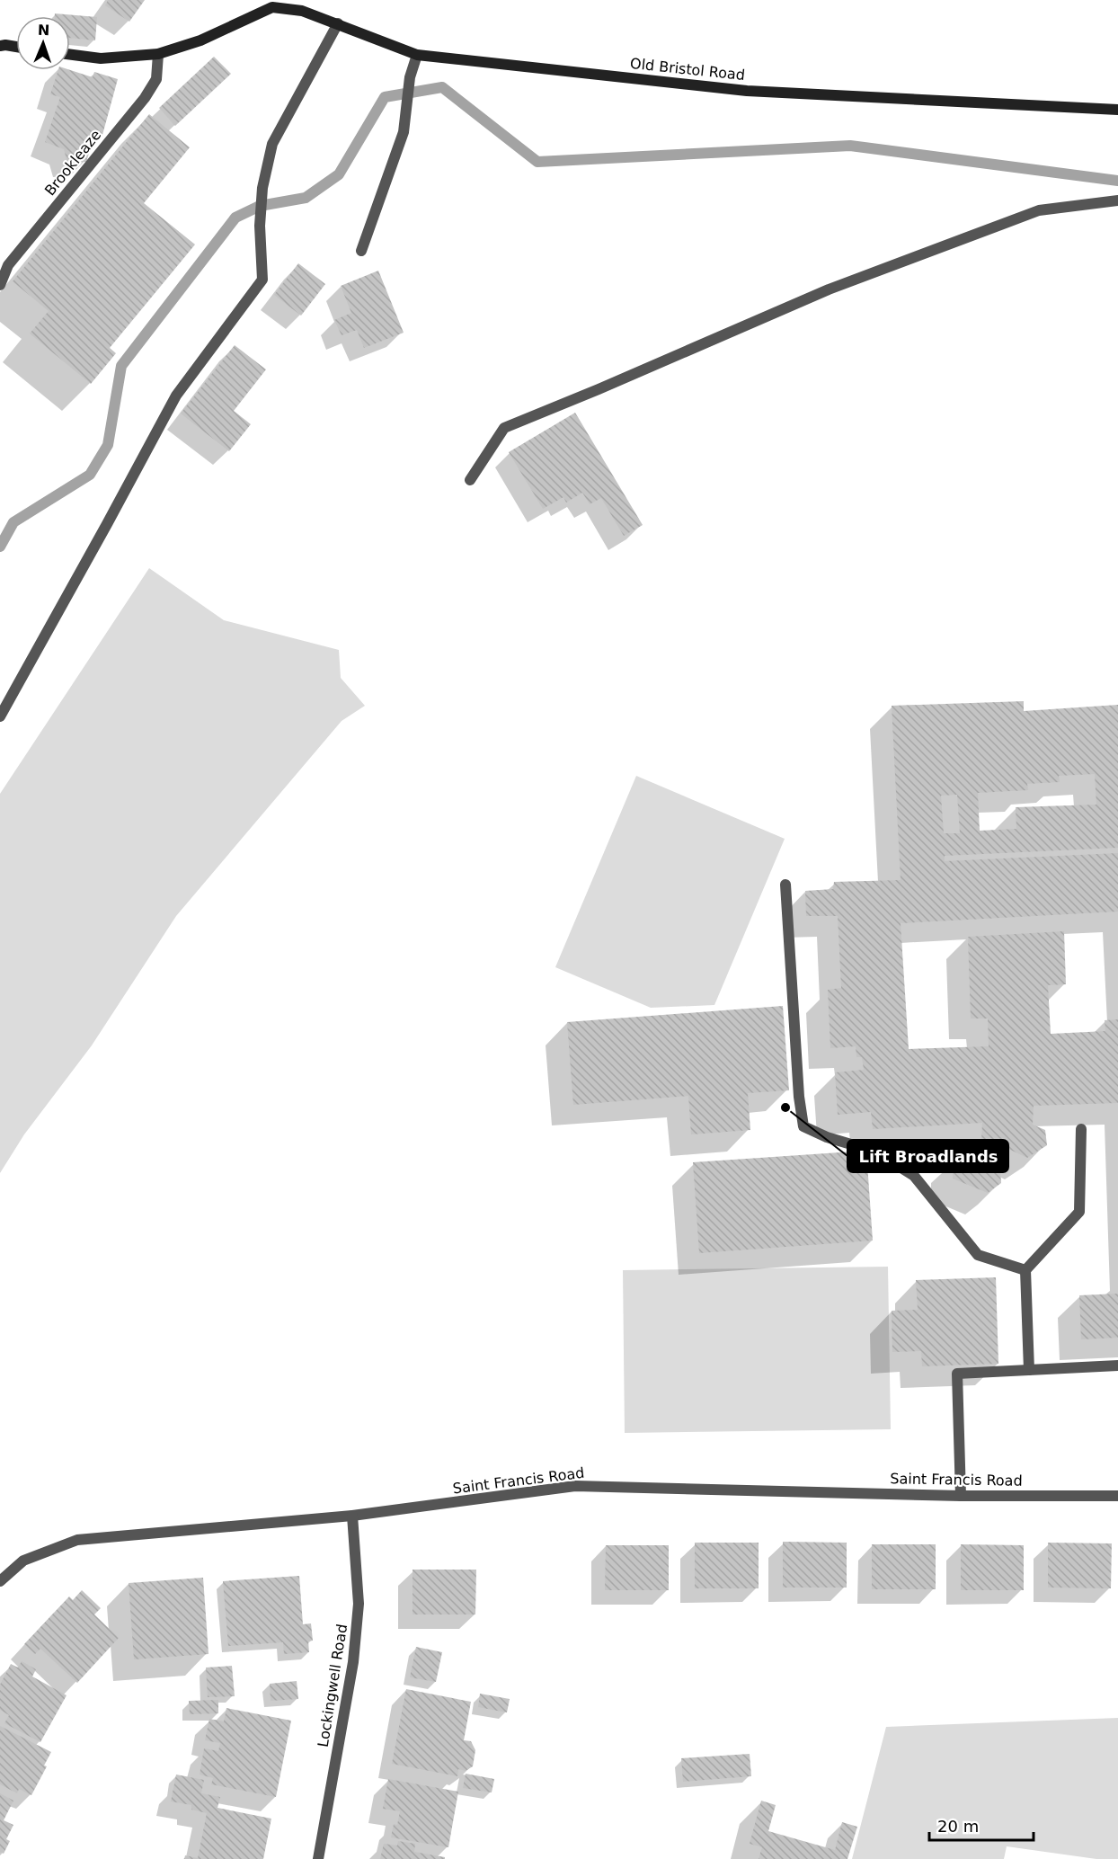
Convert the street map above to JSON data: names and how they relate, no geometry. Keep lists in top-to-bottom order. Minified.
{"streets":{"street":["Old Bristol Road","Brookleaze","Saint Francis Road","Lockingwell Road"]},"crossings":[["Saint Francis Road","Lockingwell Road"]],"places":["Lift Broadlands"],"scale_bar":"20 m","north":"top"}
